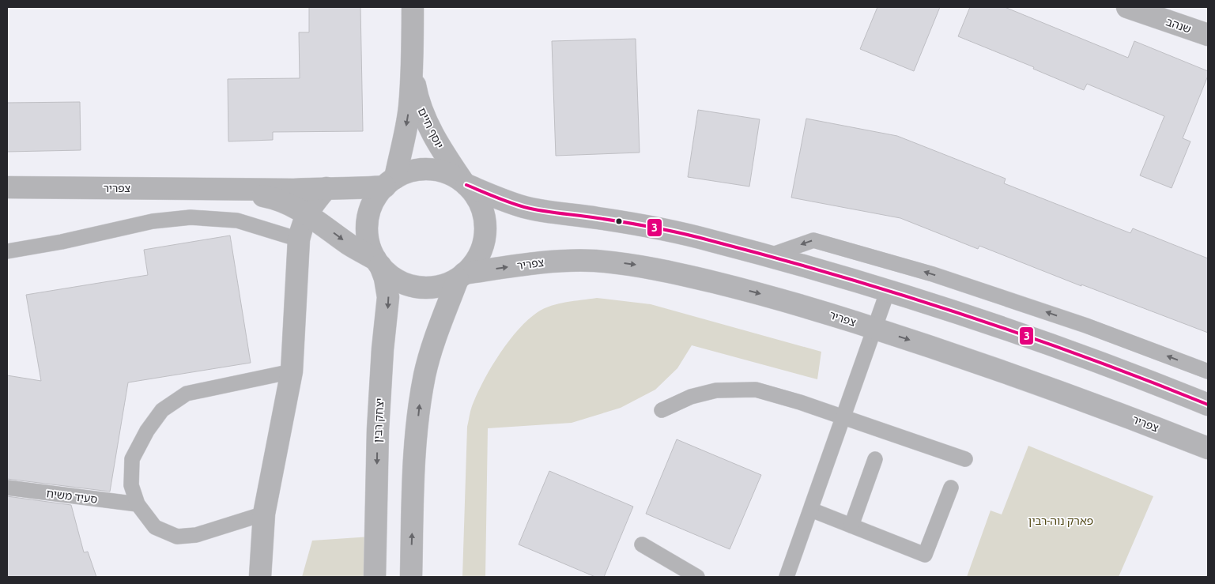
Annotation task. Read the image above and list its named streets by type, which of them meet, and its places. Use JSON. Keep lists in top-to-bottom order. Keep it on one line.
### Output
{"streets":{"street":["שנהב","יוסף חיים","צפריר","יצחק רבין"],"lane":["סעיד משיח"]},"crossings":[["יוסף חיים","צפריר"],["יוסף חיים","יצחק רבין"],["צפריר","יצחק רבין"]],"one_way":["יוסף חיים"],"parks":["פארק נוה-רבין"],"lines":["transit line 3"]}
